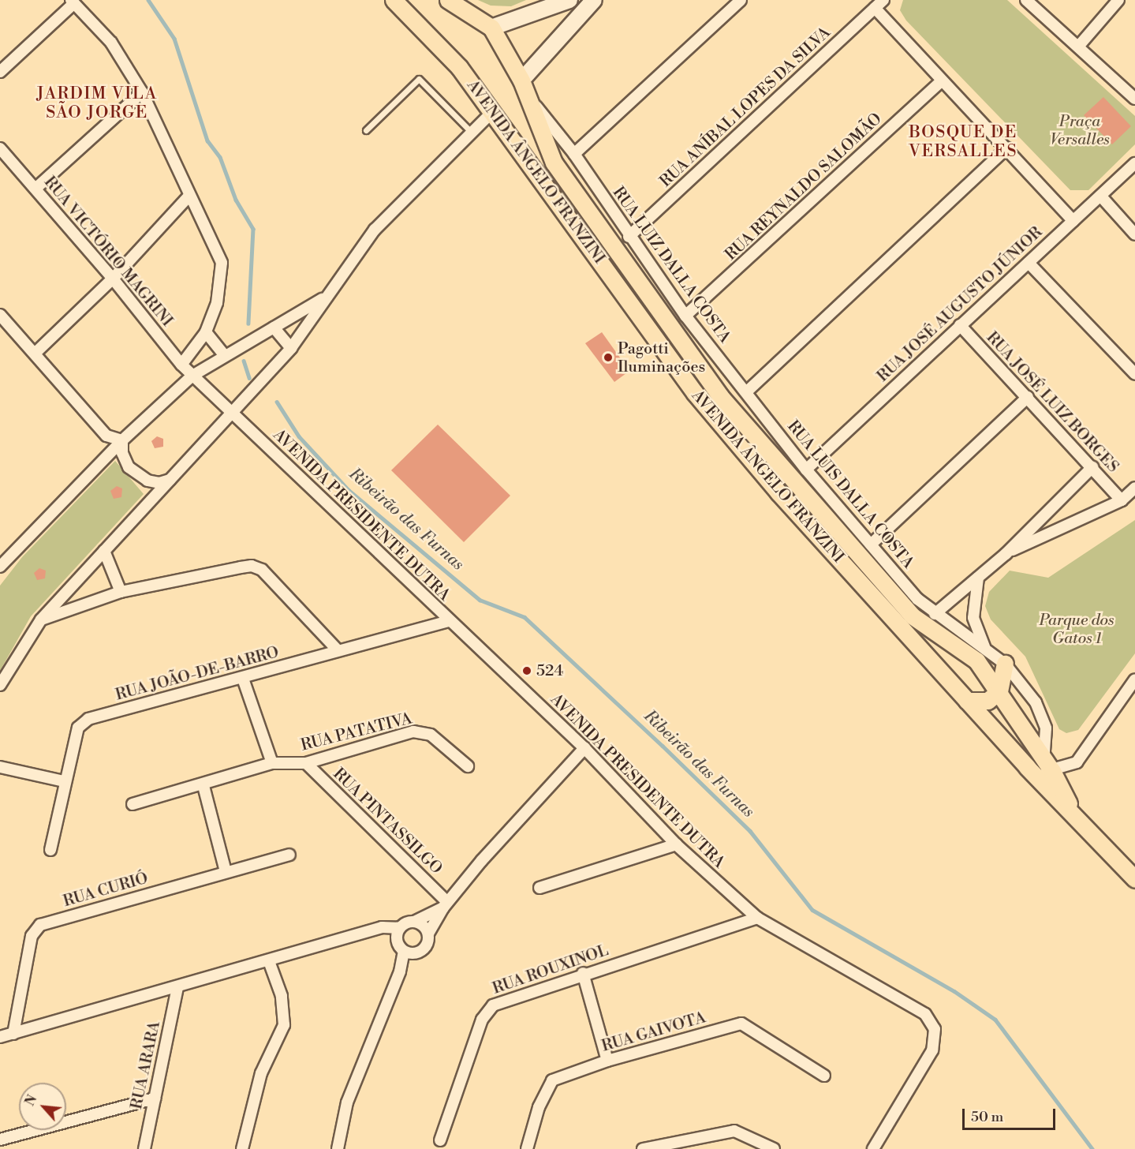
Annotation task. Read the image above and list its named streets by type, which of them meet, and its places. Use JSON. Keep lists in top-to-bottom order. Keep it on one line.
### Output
{"streets":{"main road":["AVENIDA ÂNGELO FRANZINI"],"street":["RUA ANÍBAL LOPES DA SILVA","RUA REYNALDO SALOMÃO","RUA VICTÓRIO MAGRINI","RUA LUIZ DALLA COSTA","RUA JOSÉ AUGUSTO JÚNIOR","RUA JOSÉ LUIZ BORGES","RUA LUIS DALLA COSTA","AVENIDA PRESIDENTE DUTRA","RUA JOÃO-DE-BARRO","RUA PATATIVA","RUA PINTASSILGO","RUA CURIÓ","RUA ROUXINOL","RUA GAIVOTA","RUA ARARA"]},"crossings":[["RUA ANÍBAL LOPES DA SILVA","RUA LUIZ DALLA COSTA"],["AVENIDA ÂNGELO FRANZINI","RUA LUIZ DALLA COSTA"],["AVENIDA ÂNGELO FRANZINI","RUA LUIS DALLA COSTA"],["RUA REYNALDO SALOMÃO","RUA LUIZ DALLA COSTA"],["RUA VICTÓRIO MAGRINI","AVENIDA PRESIDENTE DUTRA"],["RUA LUIZ DALLA COSTA","RUA LUIS DALLA COSTA"],["RUA JOSÉ AUGUSTO JÚNIOR","RUA JOSÉ LUIZ BORGES"],["RUA JOSÉ AUGUSTO JÚNIOR","RUA LUIS DALLA COSTA"],["AVENIDA PRESIDENTE DUTRA","RUA JOÃO-DE-BARRO"],["AVENIDA PRESIDENTE DUTRA","RUA ROUXINOL"],["RUA PATATIVA","RUA PINTASSILGO"]],"districts":["JARDIM VILA SÃO JORGE","BOSQUE DE VERSALLES"],"water":["Ribeirão das Furnas"],"parks":["Praça Versalles","Parque dos Gatos 1"],"places":["Pagotti Iluminações","524"],"scale_bar":"50 m","north":"top left"}
